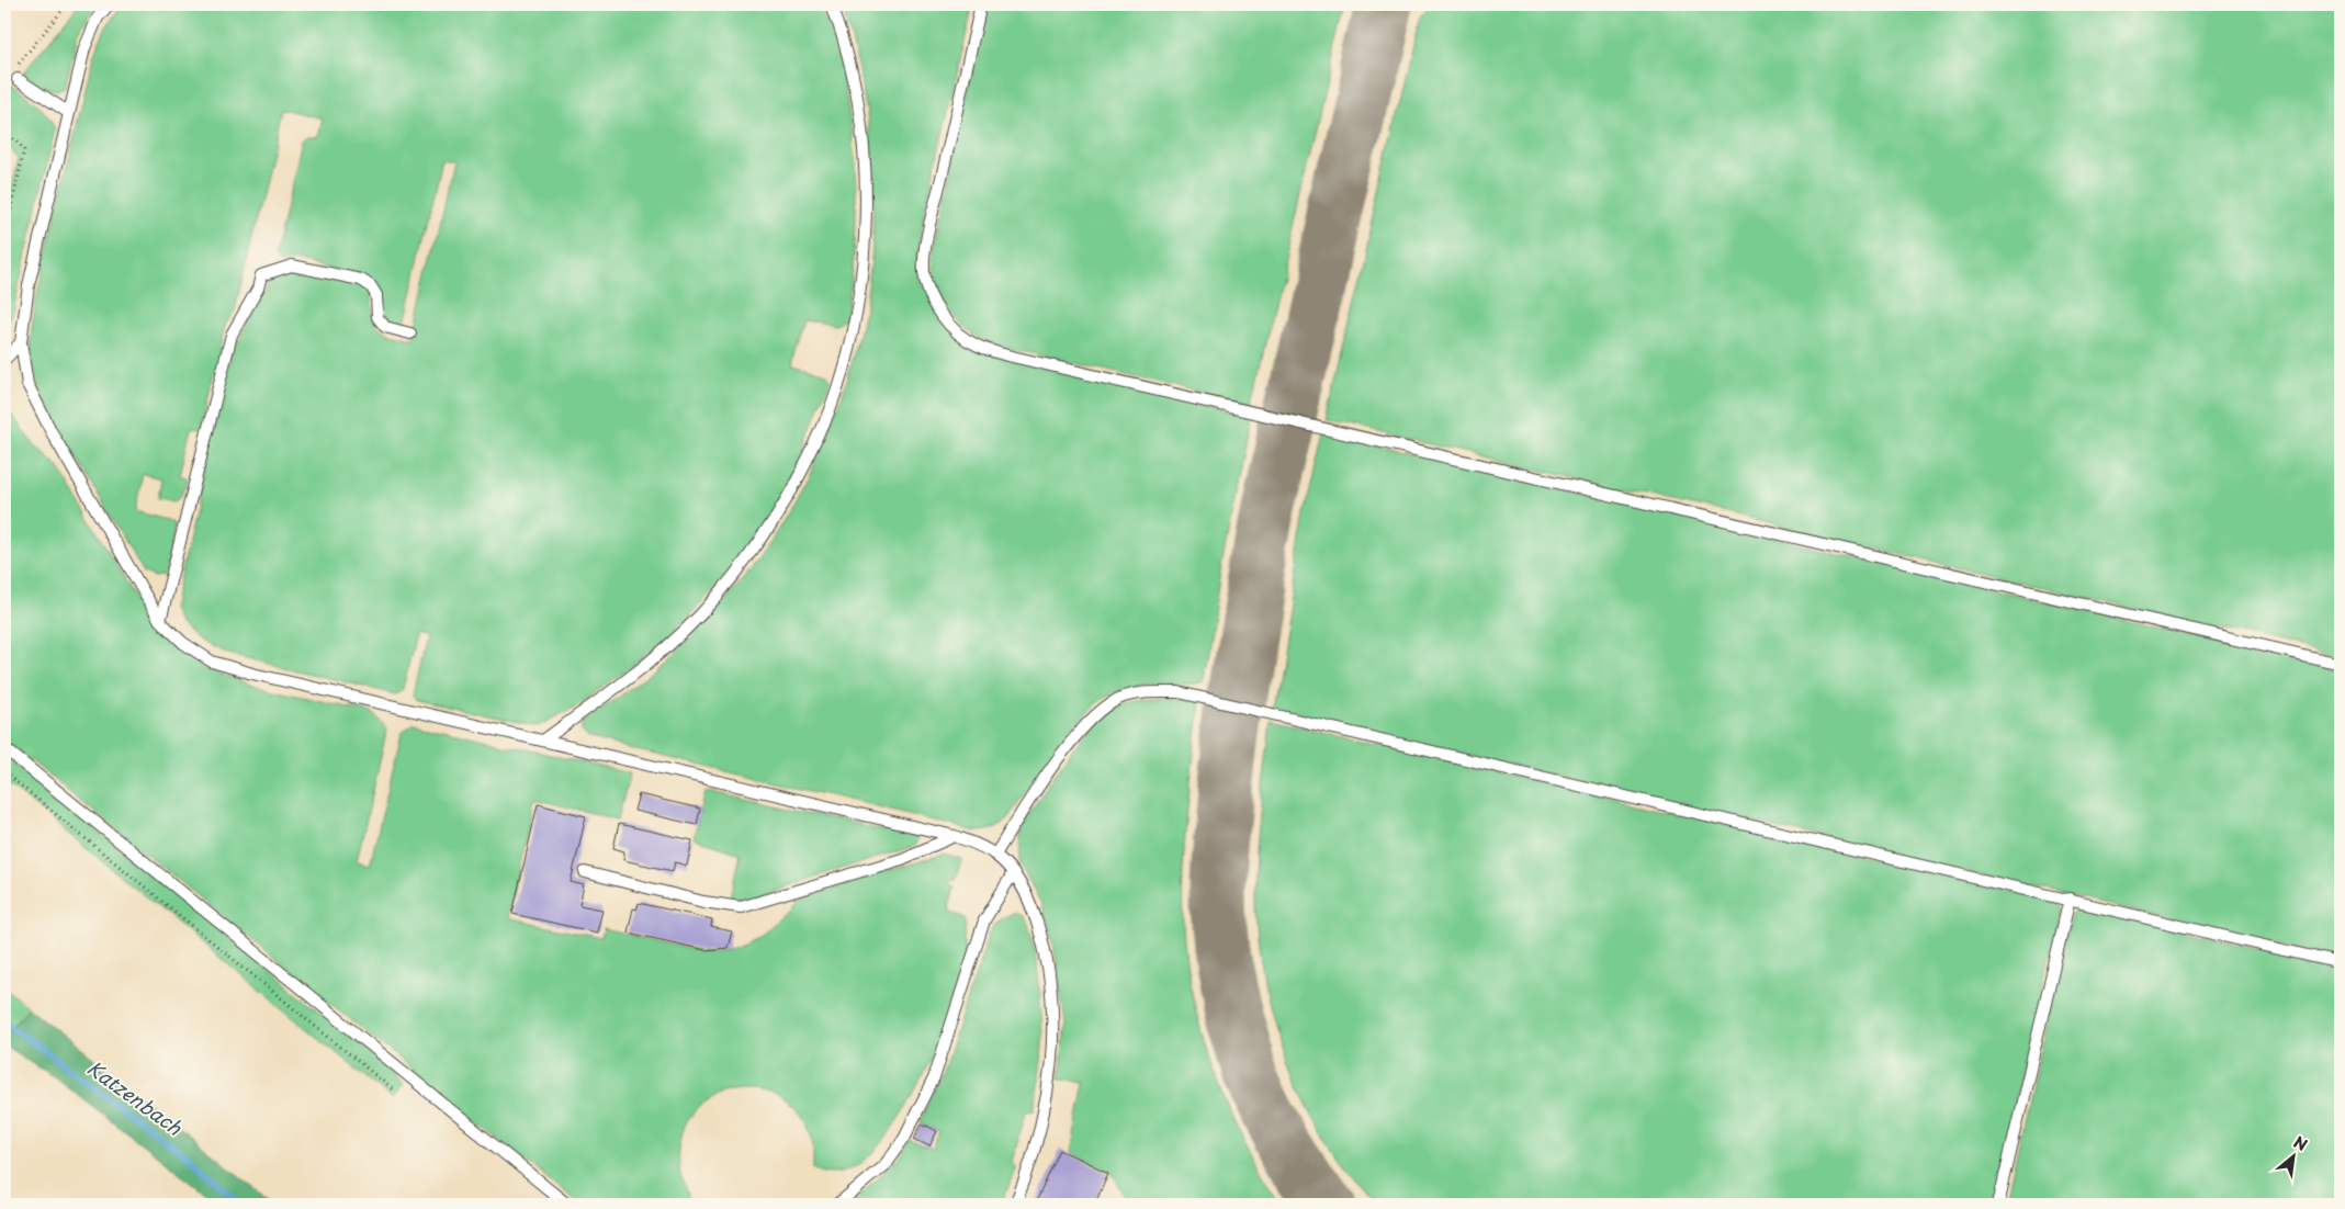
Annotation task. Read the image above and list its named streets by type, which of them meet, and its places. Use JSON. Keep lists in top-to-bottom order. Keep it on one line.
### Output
{"water":["Katzenbach"],"north":"top right"}
